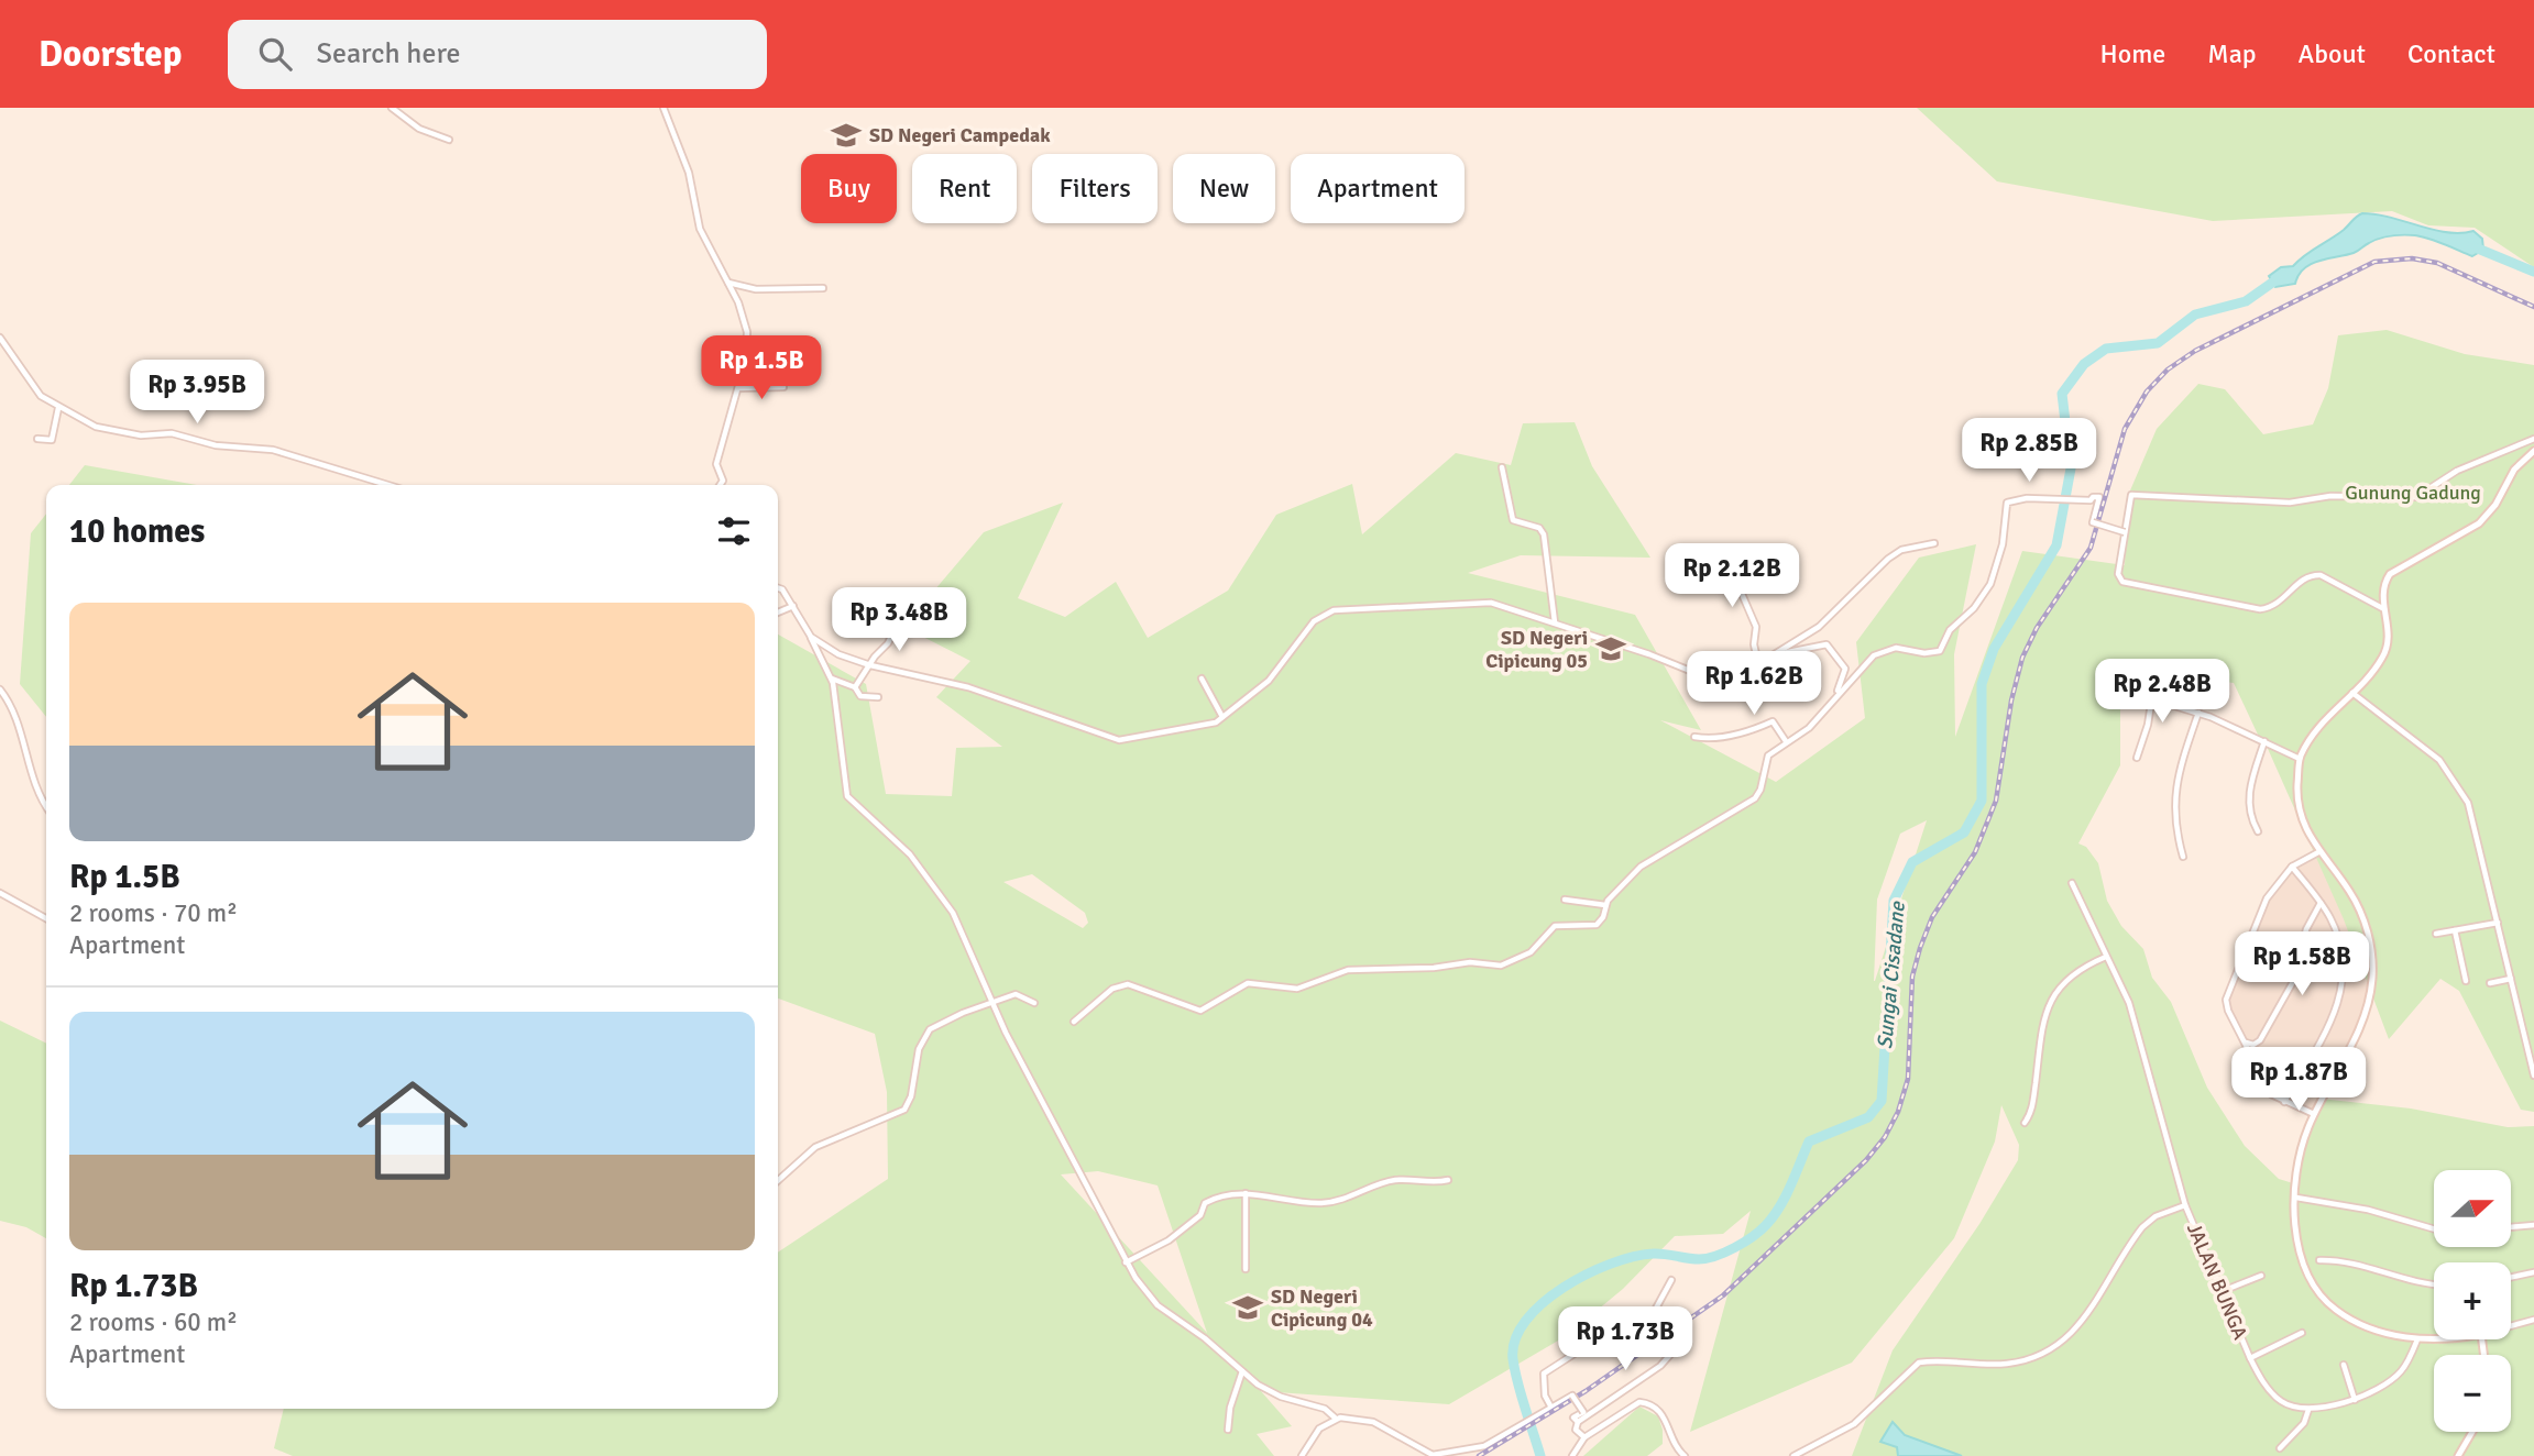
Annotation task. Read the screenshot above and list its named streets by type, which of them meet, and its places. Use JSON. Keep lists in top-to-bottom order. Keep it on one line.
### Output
{"streets":{"street":["JALAN BUNGA"]},"water":["Sungai Cisadane"],"parks":["Gunung Gadung"],"places":{"school or university":["SD Negeri Campedak","SD Negeri Cipicung 05","SD Negeri Cipicung 04"]},"north":"right","page":{"header":"Doorstep","search":"Search here","nav":["Home","Map","About","Contact"],"chip":["Buy","Rent","Filters","New","Apartment"],"price":["Rp 1.5B","Rp 3.95B","Rp 2.85B","Rp 2.12B","Rp 3.48B","Rp 1.62B","Rp 2.48B","Rp 1.58B","Rp 1.87B","Rp 1.73B"],"heading":"10 homes","list":[{"name":"Rp 1.5B","note":"2 rooms · 70 m² · Apartment"},{"name":"Rp 1.73B","note":"2 rooms · 60 m² · Apartment"}],"map_buttons":["+","−"]}}
